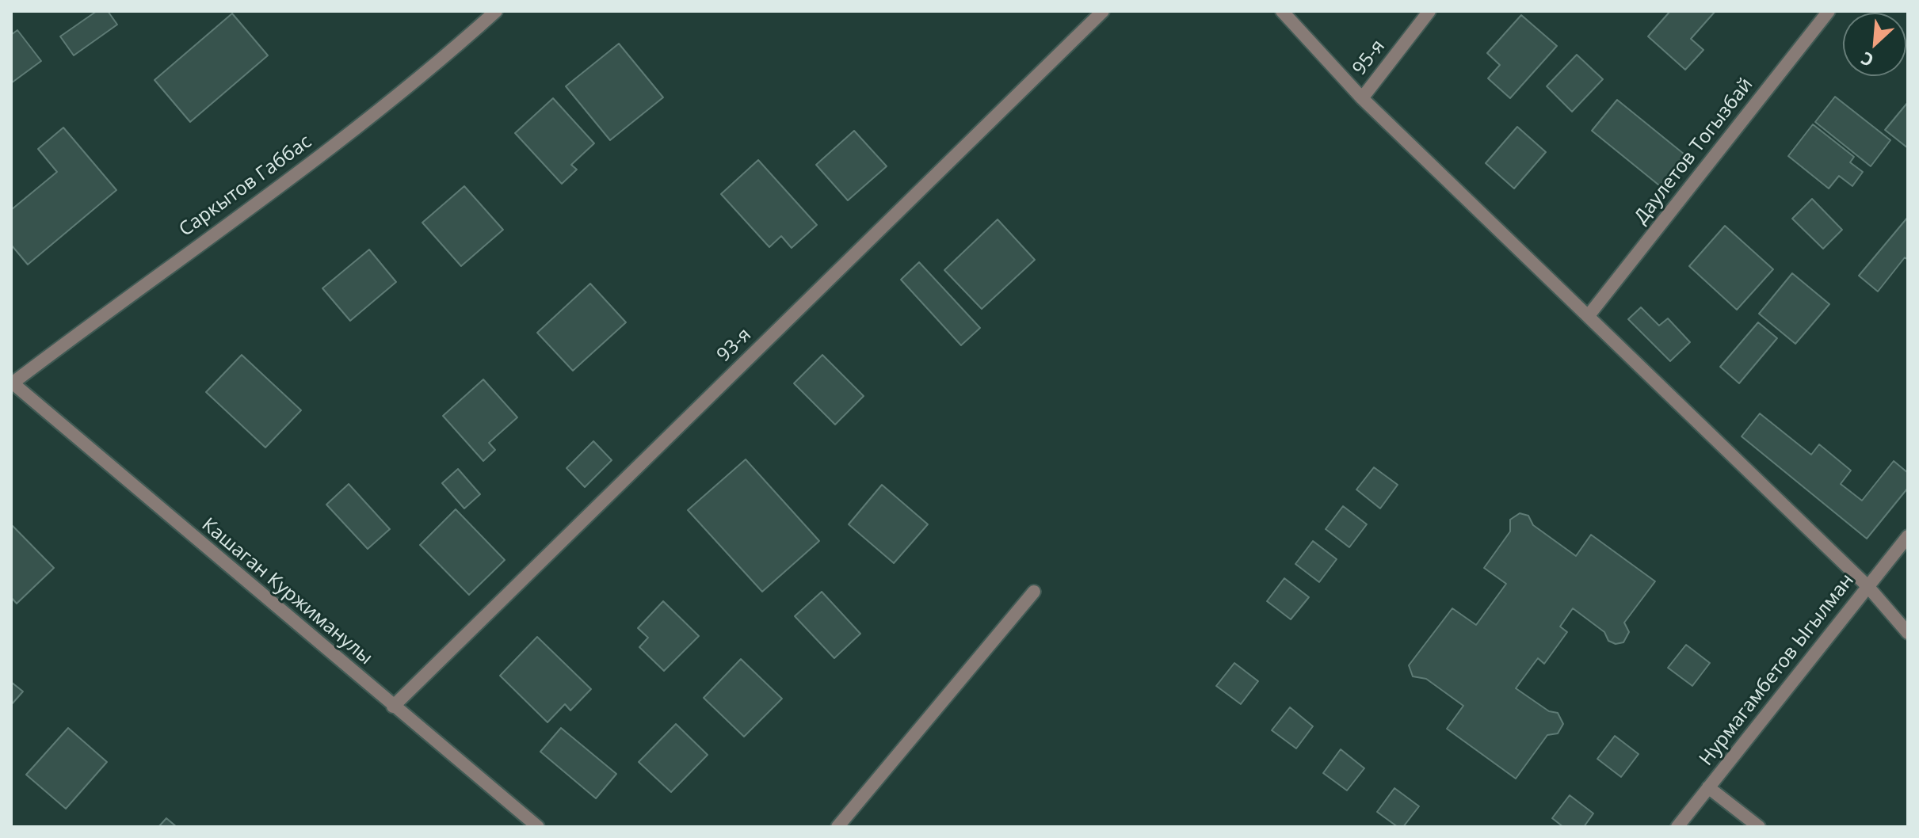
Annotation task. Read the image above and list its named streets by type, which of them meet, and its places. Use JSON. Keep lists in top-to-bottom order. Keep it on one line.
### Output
{"streets":{"street":["95-я","Даулетов Тогызбай","Саркытов Габбас","93-я","Кашаган Куржиманулы","Нурмагамбетов Ыгылман"]},"crossings":[["Саркытов Габбас","Кашаган Куржиманулы"],["93-я","Кашаган Куржиманулы"]],"north":"bottom left"}
